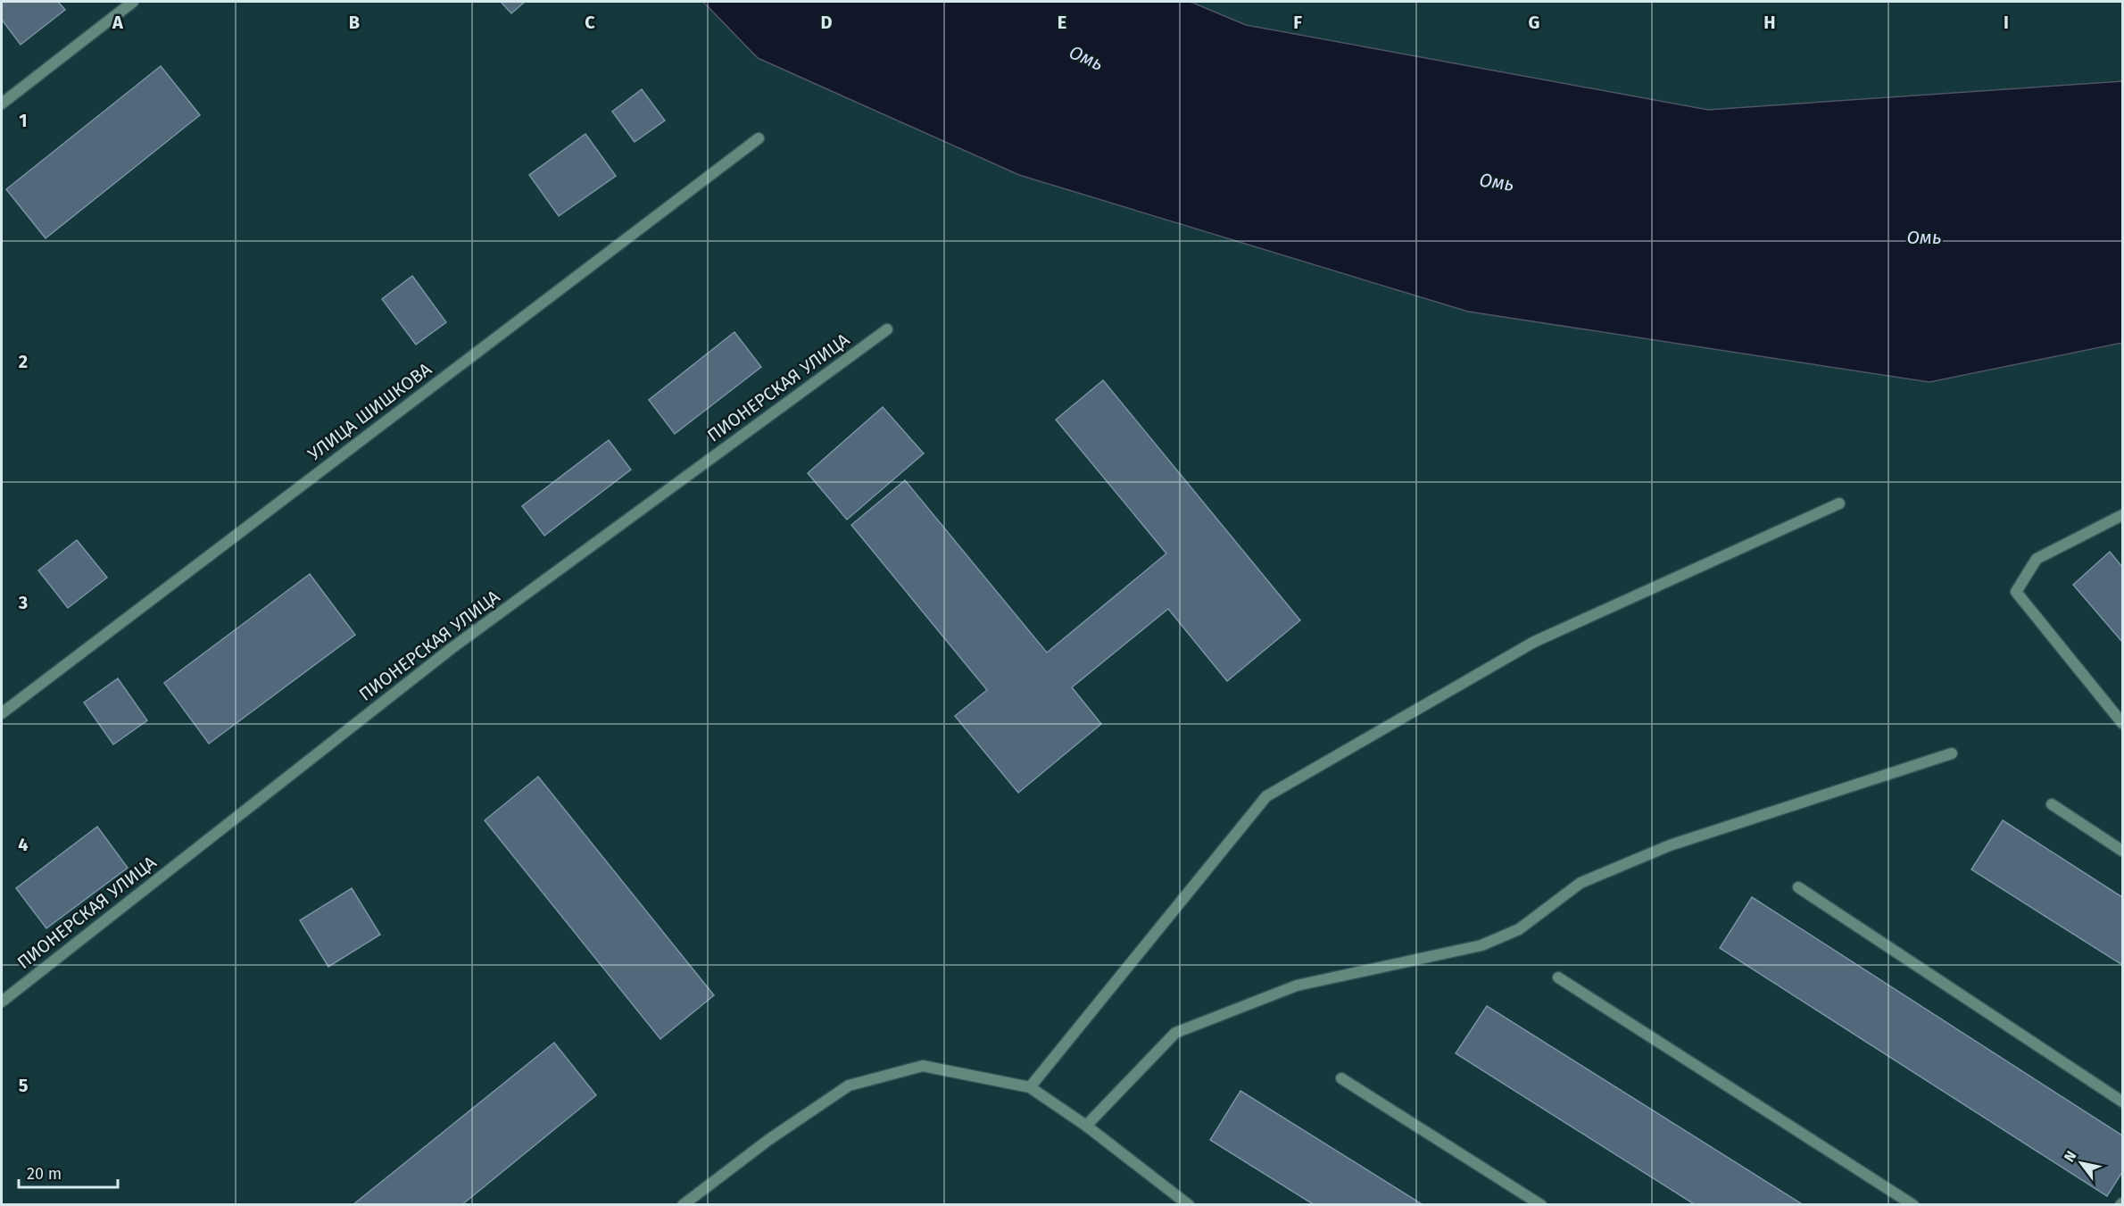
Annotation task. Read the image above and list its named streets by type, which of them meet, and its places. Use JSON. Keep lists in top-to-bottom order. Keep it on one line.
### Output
{"streets":{"street":["ПИОНЕРСКАЯ УЛИЦА","УЛИЦА ШИШКОВА"]},"water":["Омь"],"scale_bar":"20 m","north":"top left","grid":{"columns":["A","B","C","D","E","F","G","H","I"],"rows":["1","2","3","4","5"]}}
